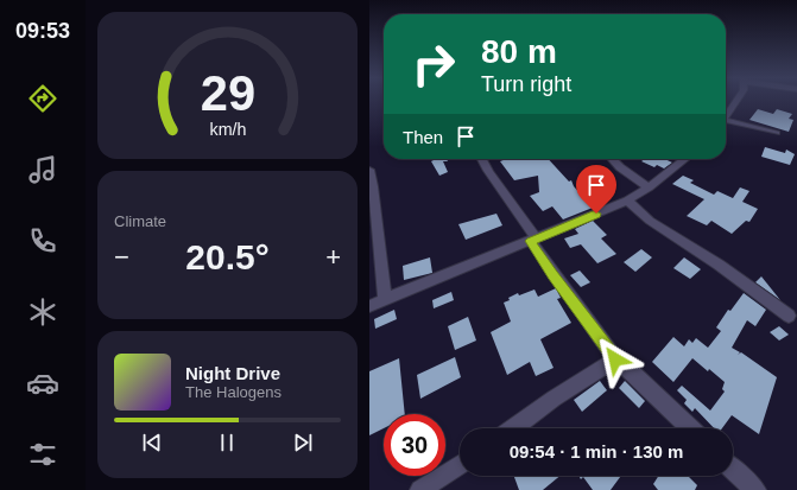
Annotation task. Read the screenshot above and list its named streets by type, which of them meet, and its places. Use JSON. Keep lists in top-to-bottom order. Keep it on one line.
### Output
{"page":{"tabs":"09:53","turn":["80 m","Turn right"],"then":"Then","tile":"Climate","heat":["−","20.5°","+"],"song":["Night Drive","The Halogens"],"limit":"30","trip":"09:54 · 1 min · 130 m","gauge":["29","km/h"]}}
